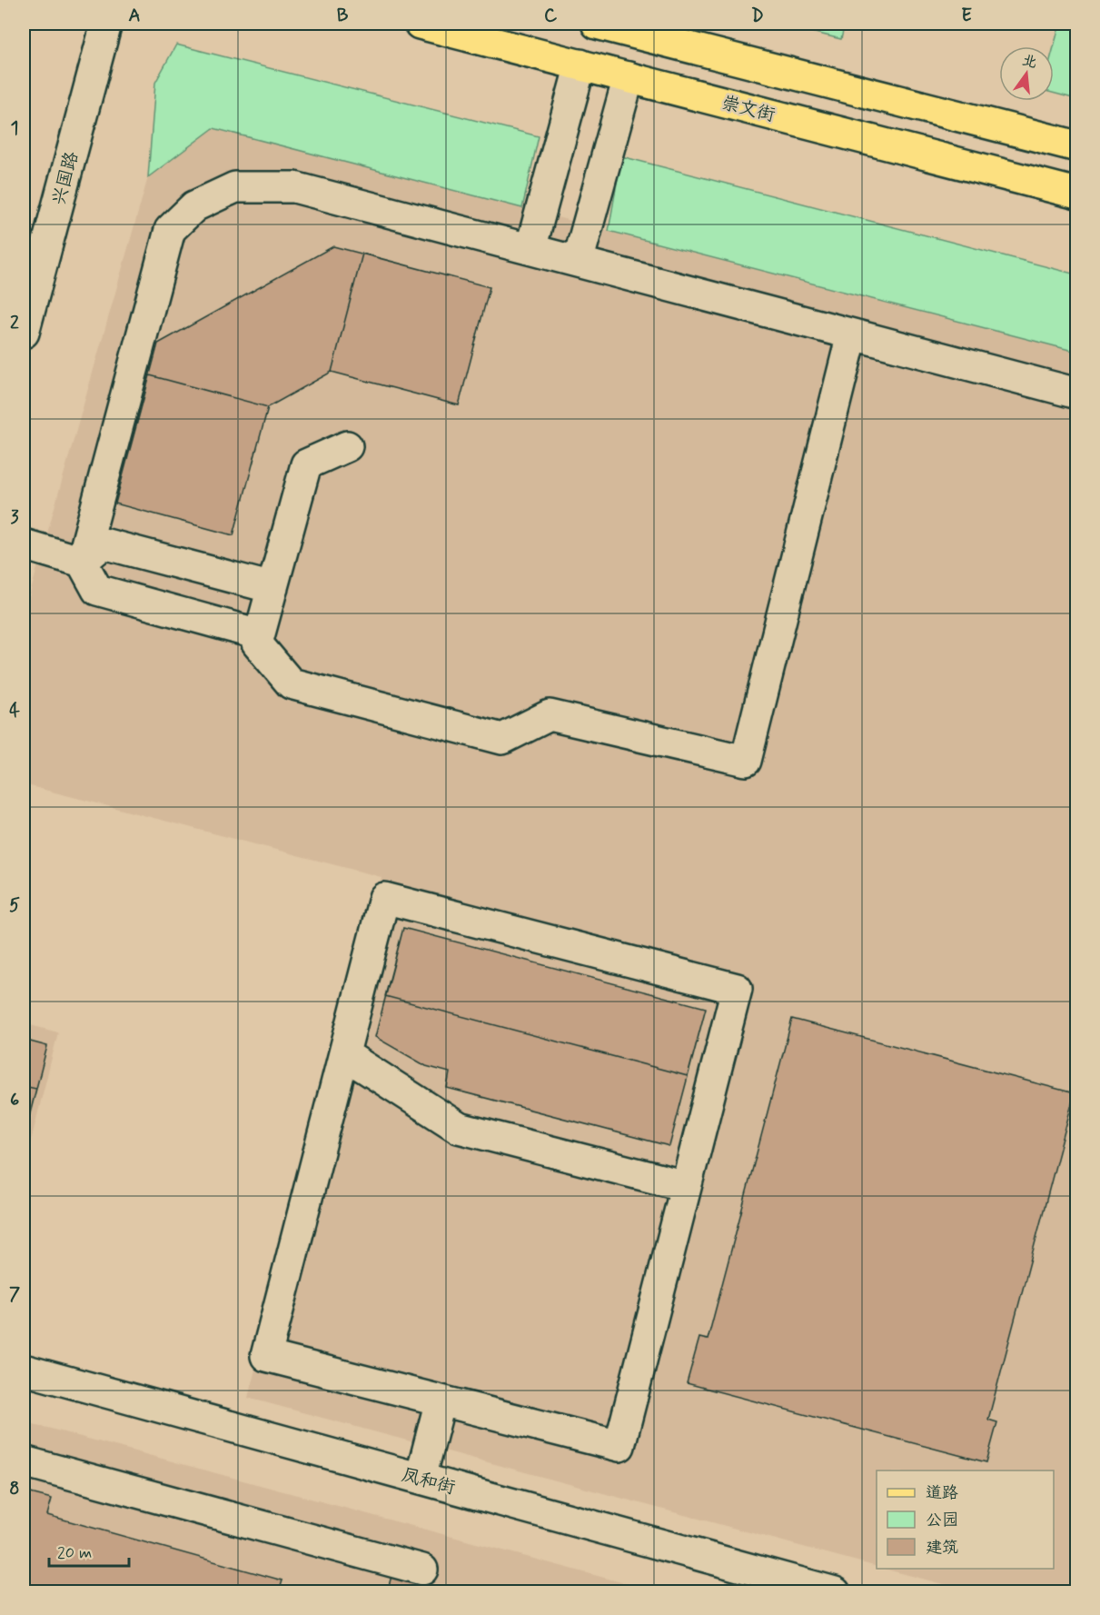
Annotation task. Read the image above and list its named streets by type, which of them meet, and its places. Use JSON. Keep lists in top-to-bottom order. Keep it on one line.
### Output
{"streets":{"main road":["崇文街"],"street":["兴国路","凤和街"]},"legend":["道路","公园","建筑"],"scale_bar":"20 m","north":"top","grid":{"columns":["A","B","C","D","E"],"rows":["1","2","3","4","5","6","7","8"]}}
